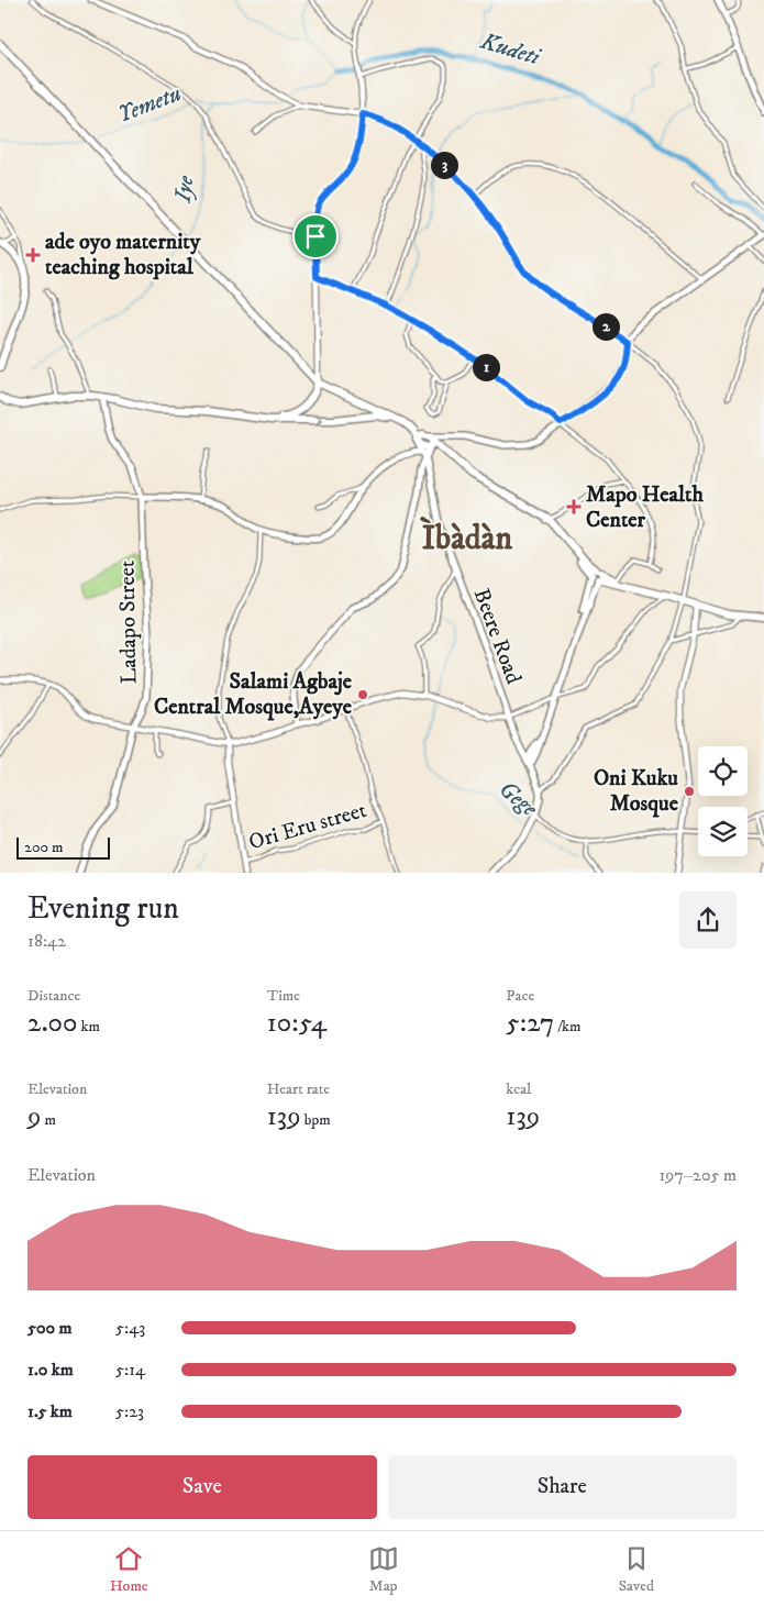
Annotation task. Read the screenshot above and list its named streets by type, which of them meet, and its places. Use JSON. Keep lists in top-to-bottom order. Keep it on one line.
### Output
{"streets":{"main road":["Ladapo Street","Beere Road"],"street":["Ori Eru street"]},"districts":["Ìbàdàn"],"water":["Kudeti","Yemetu","Iye","Gege"],"places":{"health":["ade oyo maternity teaching hospital","Mapo Health Center"],"other":["Salami Agbaje Central Mosque,Ayeye","Oni Kuku Mosque"]},"scale_bar":"200 m","page":{"pins":["3","2","1"],"scale":"200 m","heading":["Evening run","18:42"],"stats":[["Distance","2.00 km"],["Time","10:54"],["Pace","5:27 /km"],["Elevation","9 m"],["Heart rate","139 bpm"],["kcal","139"]],"chart":["Elevation","197–205 m"],"list":[{"name":"500 m","note":"5:43"},{"name":"1.0 km","note":"5:14"},{"name":"1.5 km","note":"5:23"}],"buttons":["Save","Share"],"tabs":["Home","Map","Saved"]}}
